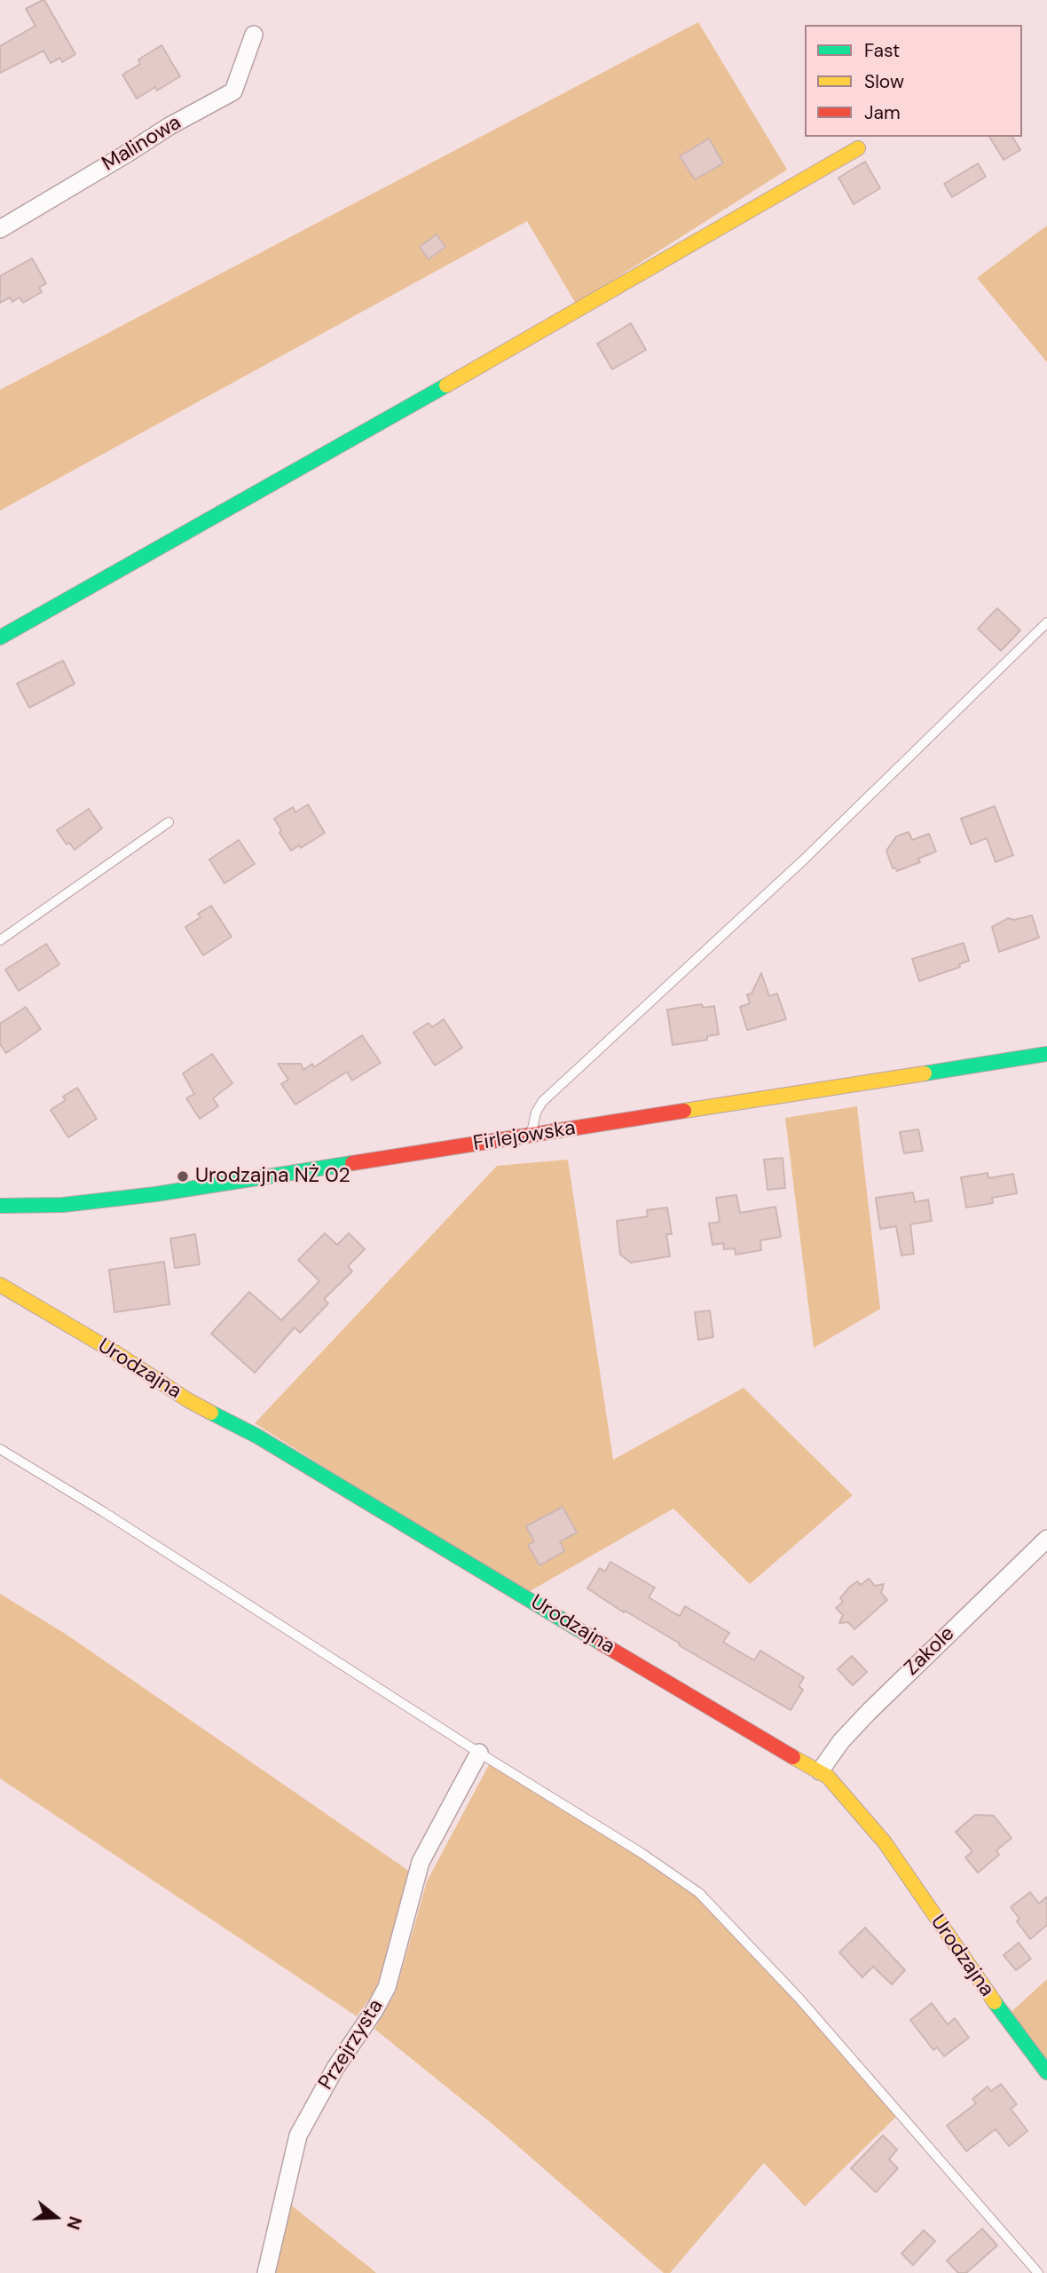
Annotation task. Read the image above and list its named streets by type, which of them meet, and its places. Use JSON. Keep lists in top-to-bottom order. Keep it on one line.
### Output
{"streets":{"street":["Malinowa","Firlejowska","Urodzajna","Zakole","Przejrzysta"]},"crossings":[["Urodzajna","Zakole"]],"places":["Urodzajna NŻ 02"],"legend":["Fast","Slow","Jam"],"north":"right"}
